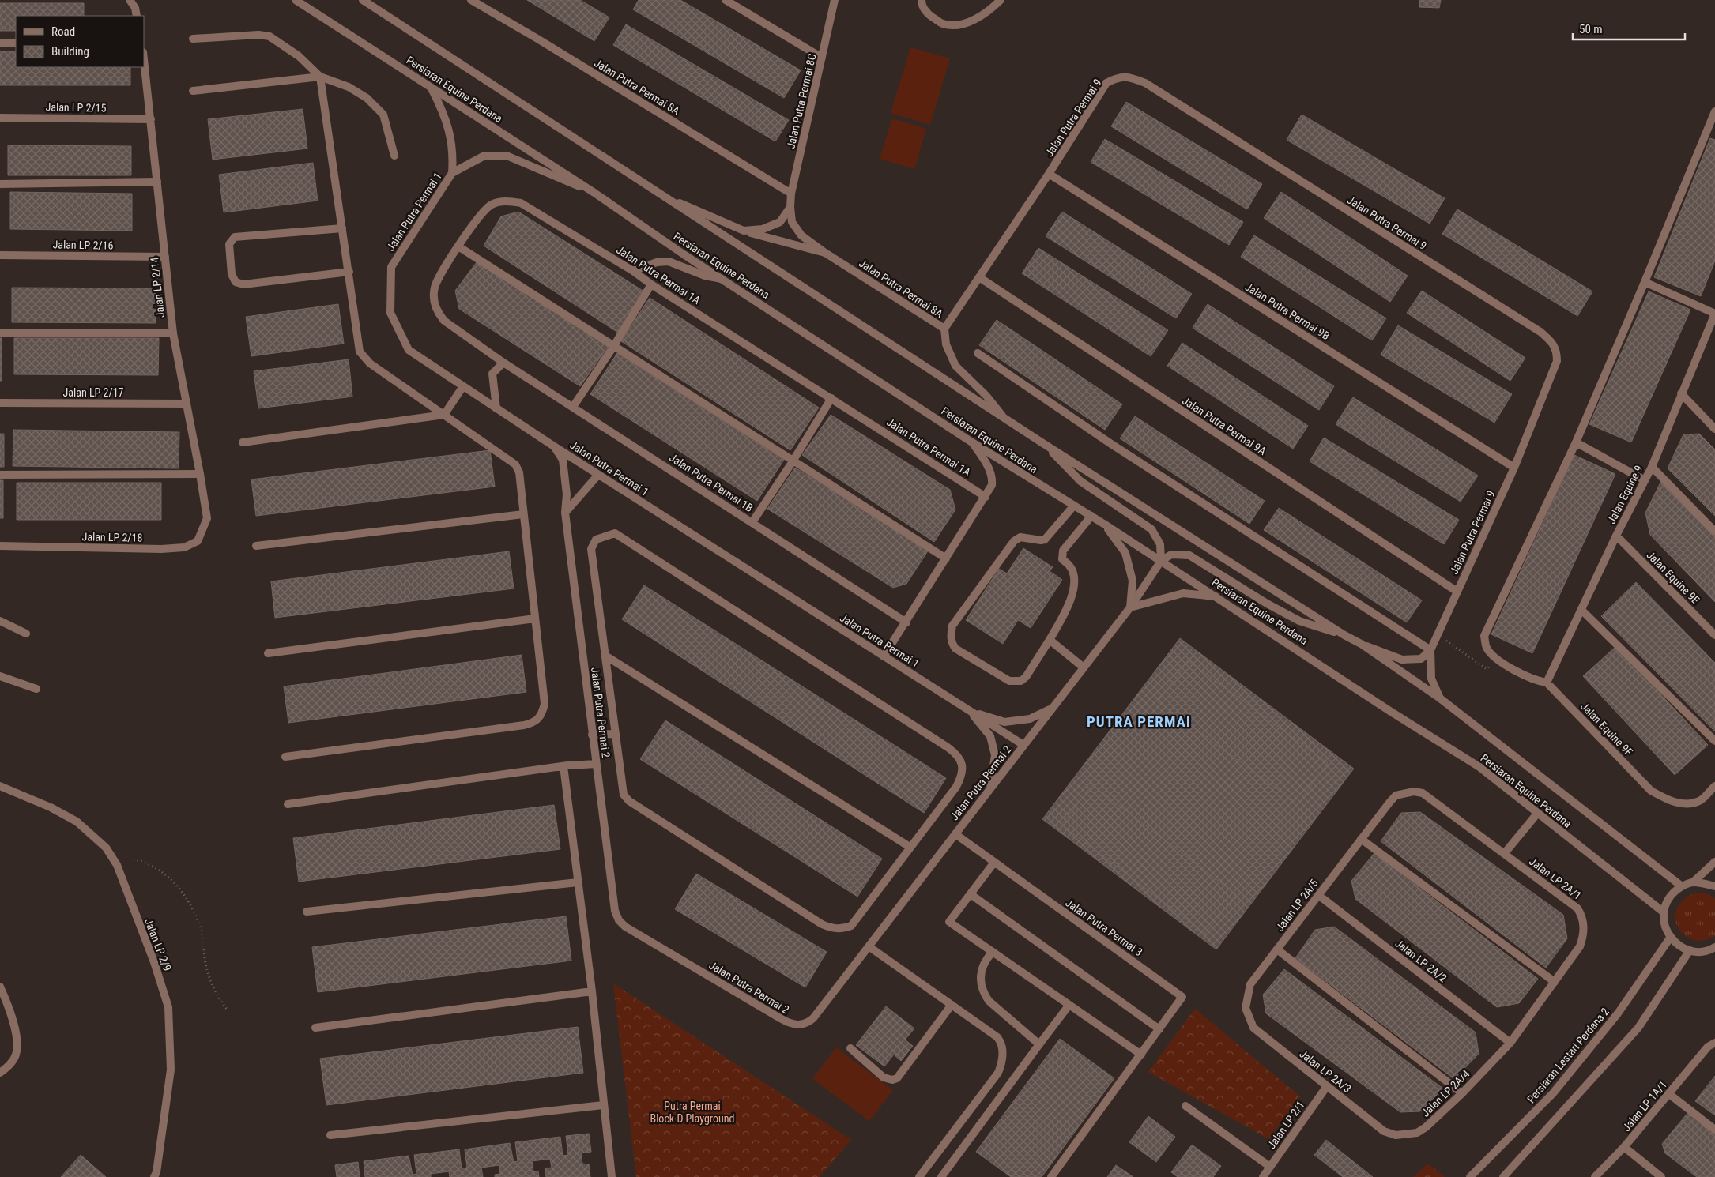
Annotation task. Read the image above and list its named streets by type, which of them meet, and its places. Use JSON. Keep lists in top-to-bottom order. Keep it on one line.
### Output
{"streets":{"street":["Jalan Putra Permai 8A","Persiaran Equine Perdana","Jalan Putra Permai 8C","Jalan LP 2/15","Jalan Putra Permai 9","Jalan Putra Permai 1","Jalan LP 2/16","Jalan Putra Permai 1A","Jalan LP 2/14","Jalan Putra Permai 9B","Jalan LP 2/17","Jalan Putra Permai 9A","Jalan Putra Permai 1B","Jalan Equine 9","Jalan LP 2/18","Jalan Equine 9E","Jalan Putra Permai 2","Jalan Equine 9F","Jalan LP 2A/1","Jalan LP 2A/5","Jalan Putra Permai 3","Jalan LP 2/9","Jalan LP 2A/2","Persiaran Lestari Perdana 2","Jalan LP 2A/3","Jalan LP 2A/4","Jalan LP 1A/1","Jalan LP 2/1"]},"crossings":[["Jalan Putra Permai 8A","Persiaran Equine Perdana"],["Jalan Putra Permai 8A","Jalan Putra Permai 8C"],["Jalan Putra Permai 8A","Jalan Putra Permai 9"],["Persiaran Equine Perdana","Jalan Putra Permai 1"],["Persiaran Equine Perdana","Jalan Putra Permai 1A"],["Persiaran Equine Perdana","Jalan Putra Permai 2"],["Jalan LP 2/15","Jalan LP 2/14"],["Jalan Putra Permai 9","Jalan Putra Permai 9B"],["Jalan Putra Permai 9","Jalan Putra Permai 9A"],["Jalan Putra Permai 1","Jalan Putra Permai 1A"],["Jalan Putra Permai 1","Jalan Putra Permai 2"],["Jalan LP 2/16","Jalan LP 2/14"],["Jalan Putra Permai 1A","Jalan Putra Permai 1B"],["Jalan LP 2/14","Jalan LP 2/17"],["Jalan LP 2/14","Jalan LP 2/18"],["Jalan Equine 9","Jalan Equine 9E"],["Jalan Equine 9","Jalan Equine 9F"],["Jalan Putra Permai 2","Jalan Putra Permai 3"],["Jalan LP 2A/1","Jalan LP 2A/5"],["Jalan LP 2A/1","Jalan LP 2A/2"],["Jalan LP 2A/1","Jalan LP 2A/4"],["Jalan LP 2A/5","Jalan LP 2A/2"],["Jalan LP 2A/5","Jalan LP 2A/3"],["Jalan LP 2A/2","Jalan LP 2A/4"],["Jalan LP 2A/3","Jalan LP 2A/4"],["Jalan LP 2A/3","Jalan LP 2/1"]],"districts":["PUTRA PERMAI"],"parks":["Putra Permai Block D Playground"],"legend":["Road","Building"],"scale_bar":"50 m"}
